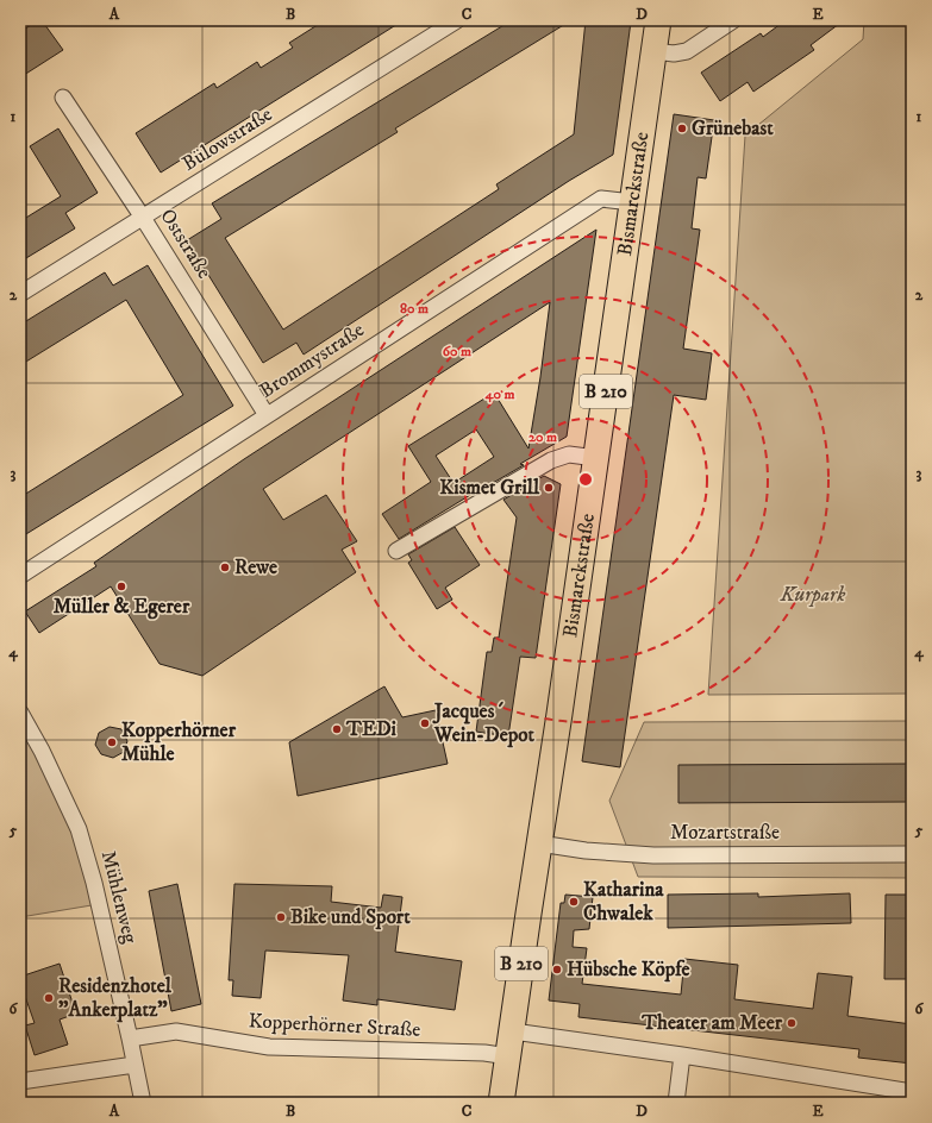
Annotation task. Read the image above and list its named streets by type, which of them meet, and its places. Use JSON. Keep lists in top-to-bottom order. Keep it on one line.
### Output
{"streets":{"main road":["Bismarckstraße","B 210"],"street":["Bülowstraße","Oststraße","Brommystraße","Mozartstraße","Mühlenweg","Kopperhörner Straße"]},"crossings":[["Bülowstraße","Oststraße"],["Bismarckstraße","Brommystraße"],["Bismarckstraße","Mozartstraße"],["Bismarckstraße","Kopperhörner Straße"],["Oststraße","Brommystraße"],["Mühlenweg","Kopperhörner Straße"]],"parks":["Kurpark"],"places":["Grünebast","Kismet Grill","Rewe","Müller & Egerer","Jacques´ Wein-Depot","TEDi","Kopperhörner Mühle","Katharina Chwalek","Bike und Sport","Hübsche Köpfe","Residenzhotel \"Ankerplatz\"","Theater am Meer"],"grid":{"columns":["A","B","C","D","E"],"rows":["1","2","3","4","5","6"]},"rings":["80 m","60 m","40 m","20 m"]}
